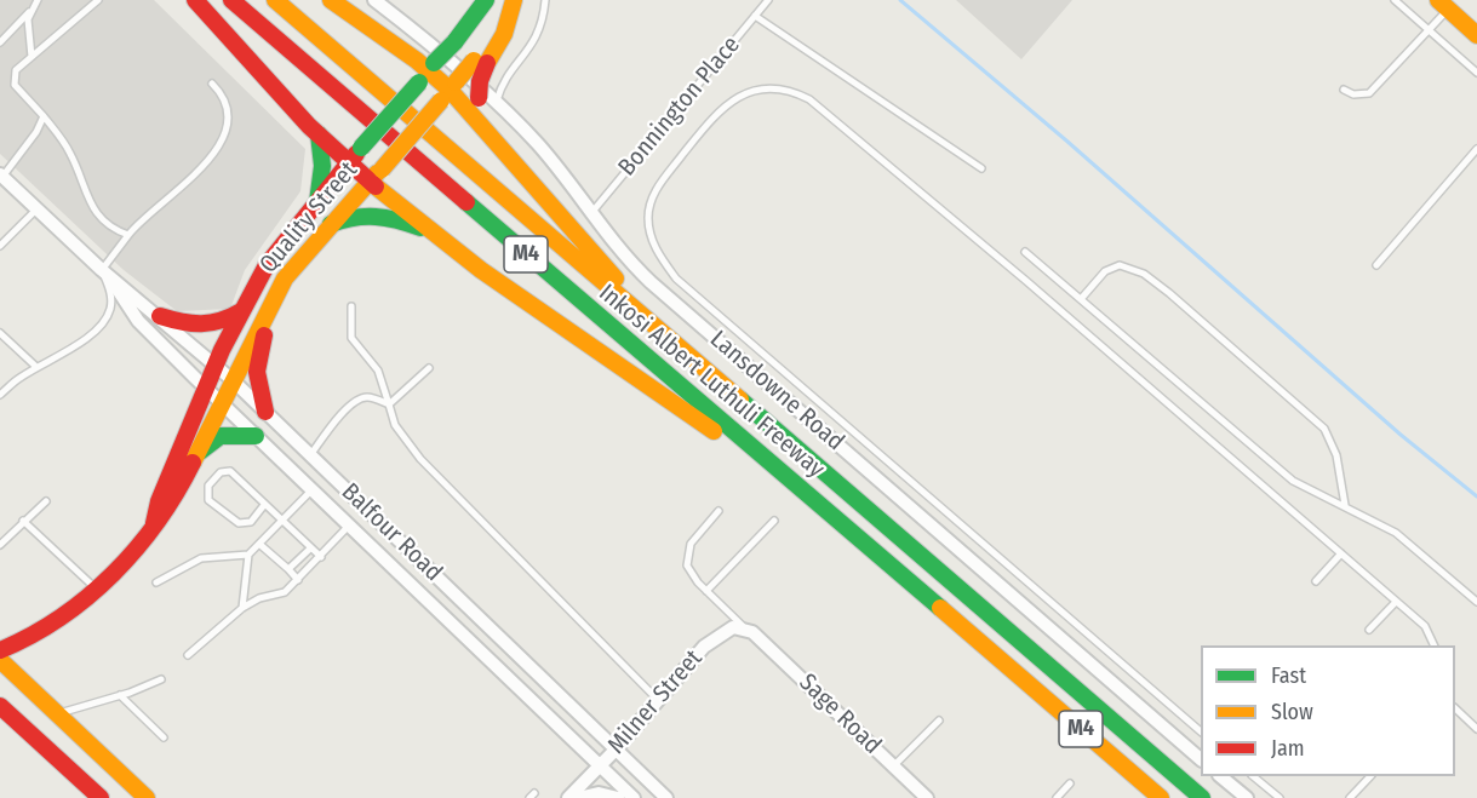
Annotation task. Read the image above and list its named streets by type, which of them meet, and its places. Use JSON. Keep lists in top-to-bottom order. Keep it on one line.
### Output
{"streets":{"main road":["Quality Street","M4","Inkosi Albert Luthuli Freeway"],"street":["Lansdowne Road","Balfour Road","Milner Street","Sage Road"],"lane":["Bonnington Place"]},"crossings":[["Bonnington Place","Lansdowne Road"],["Quality Street","Balfour Road"],["Balfour Road","Milner Street"],["Milner Street","Sage Road"]],"legend":["Fast","Slow","Jam"]}
